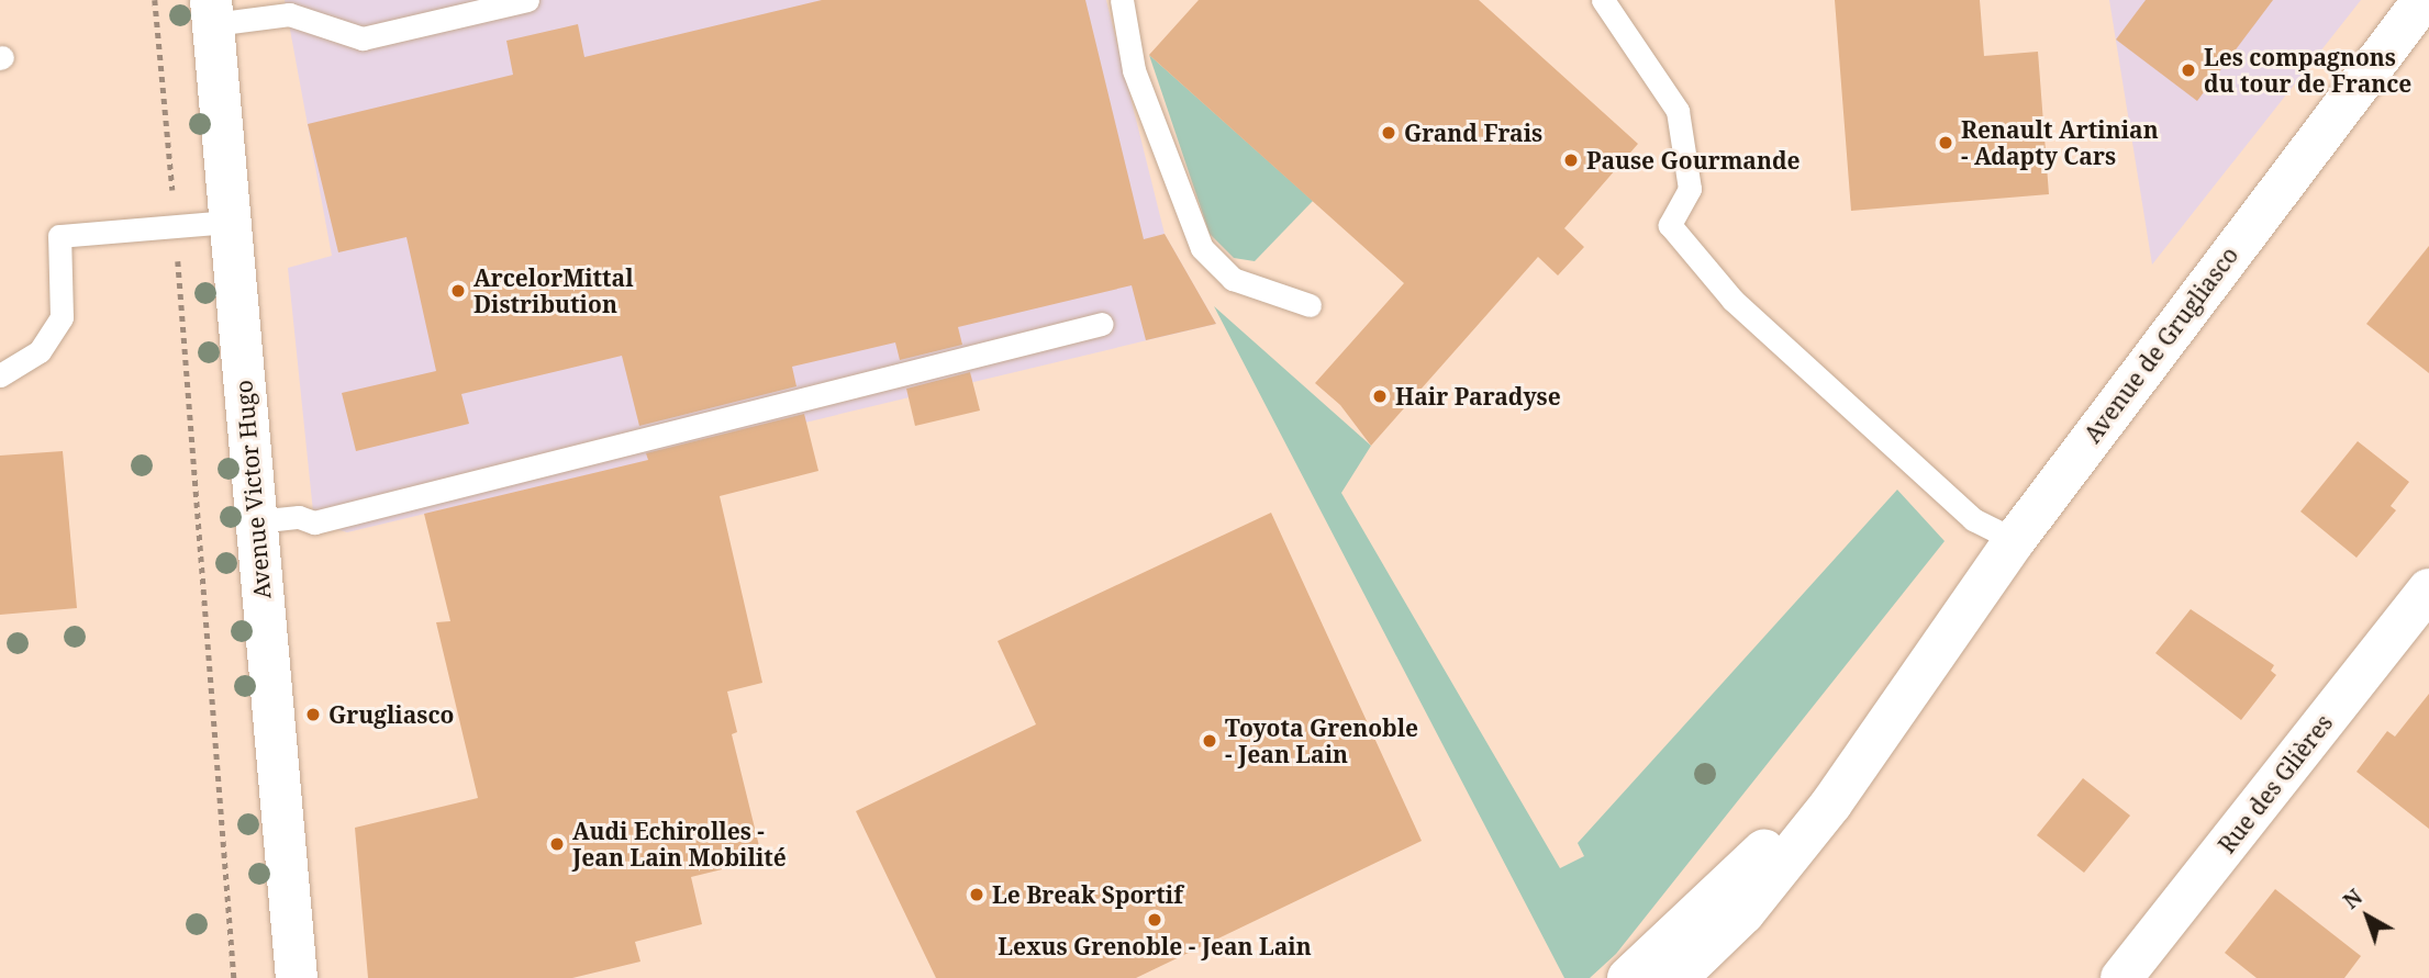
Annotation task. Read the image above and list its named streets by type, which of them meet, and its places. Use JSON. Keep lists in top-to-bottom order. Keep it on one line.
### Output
{"streets":{"main road":["Avenue de Grugliasco","Avenue Victor Hugo","Rue des Glières"]},"places":["Les compagnons du tour de France","Grand Frais","Renault Artinian - Adapty Cars","Pause Gourmande","ArcelorMittal Distribution","Hair Paradyse","Grugliasco","Toyota Grenoble - Jean Lain","Audi Echirolles - Jean Lain Mobilité","Le Break Sportif","Lexus Grenoble - Jean Lain"],"north":"top left"}
